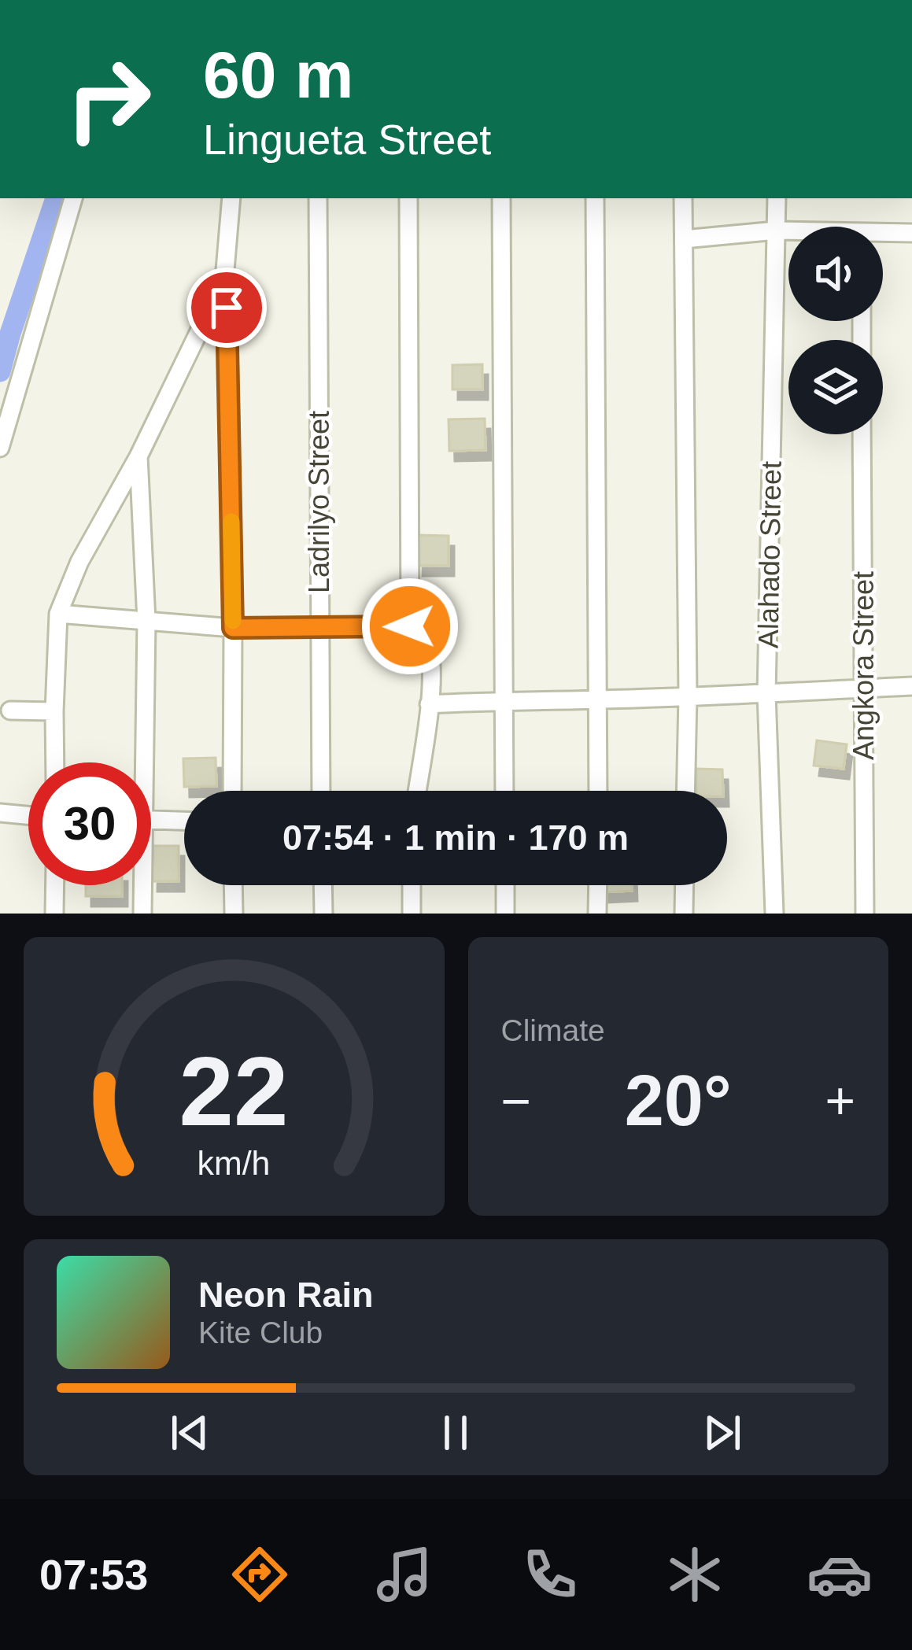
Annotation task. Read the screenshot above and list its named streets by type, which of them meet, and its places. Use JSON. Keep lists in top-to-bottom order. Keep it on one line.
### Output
{"streets":{"street":["Ladrilyo Street","Alahado Street","Angkora Street"]},"page":{"turn":["60 m","Lingueta Street"],"limit":"30","trip":"07:54 · 1 min · 170 m","tile":"Climate","heat":["−","20°","+"],"song":["Neon Rain","Kite Club"],"tabs":"07:53","gauge":["22","km/h"]}}
